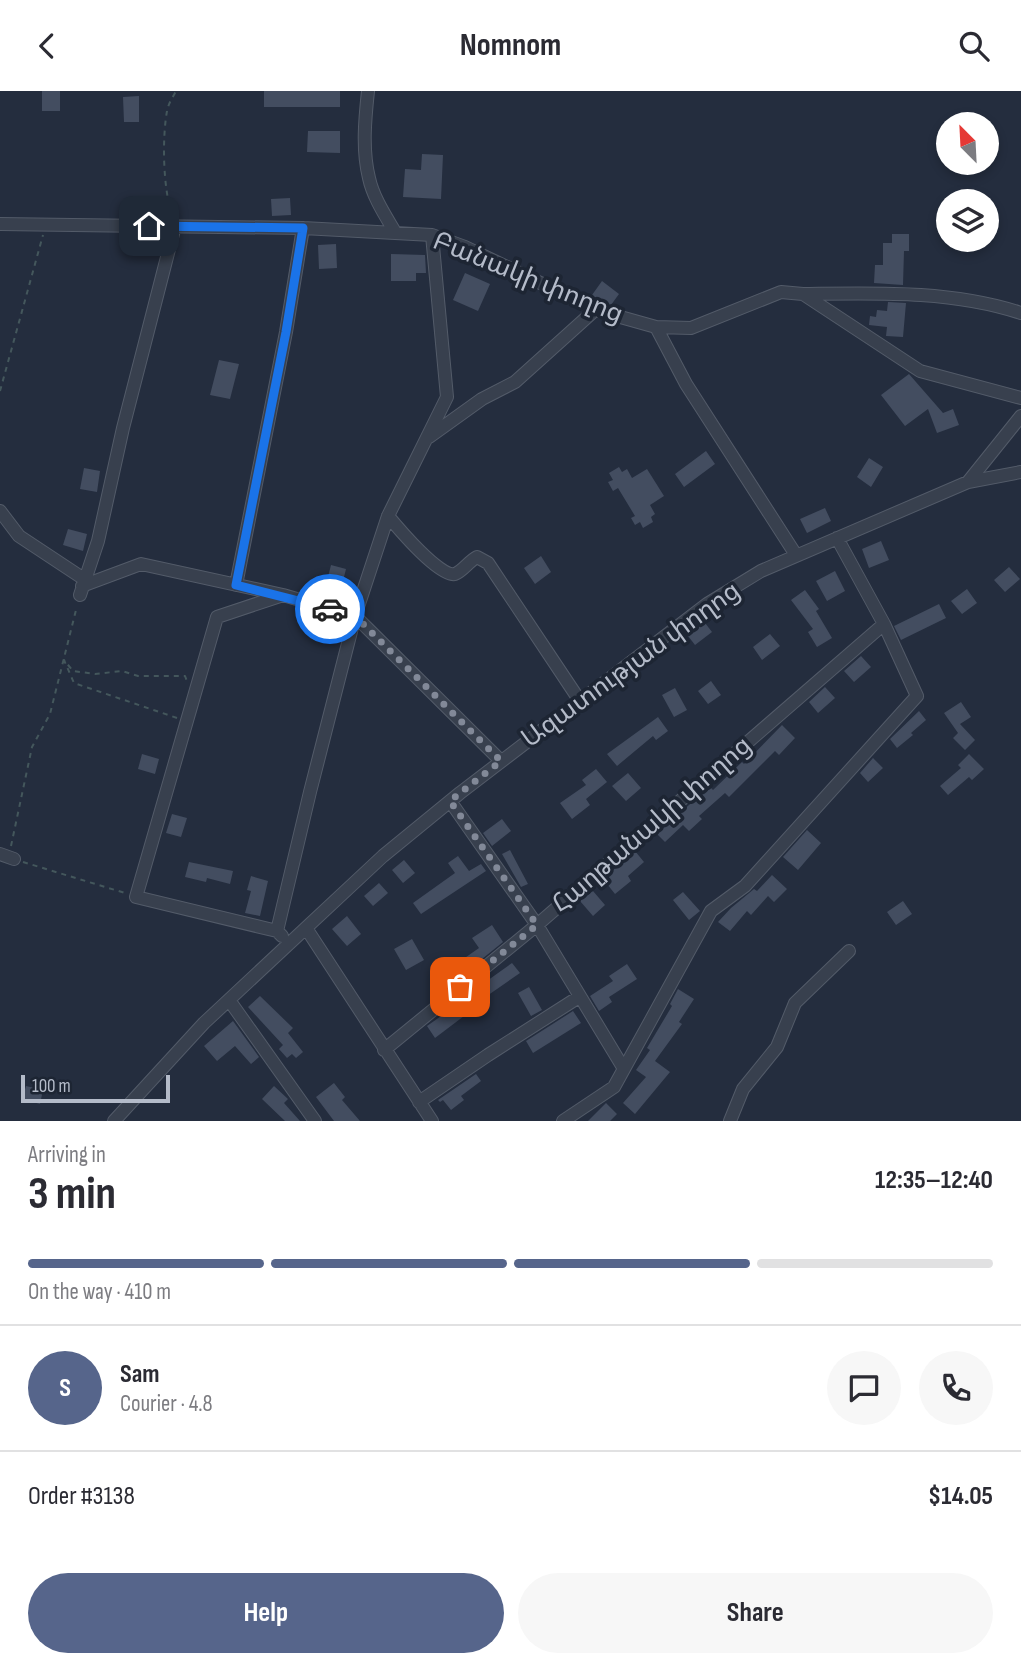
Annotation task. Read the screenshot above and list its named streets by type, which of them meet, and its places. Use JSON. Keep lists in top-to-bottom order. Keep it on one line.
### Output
{"streets":{"street":["Բանակի փողոց","Ազատության փողոց","Հաղթանակի փողոց"]},"scale_bar":"100 m","north":"top left","page":{"header":"Nomnom","scale":"100 m","heading":["3 min","Arriving in","12:35–12:40"],"panel":["Sam","Courier · 4.8","Order #3138","$14.05"],"bar":"On the way · 410 m","round":"S","buttons":["Help","Share"]}}
